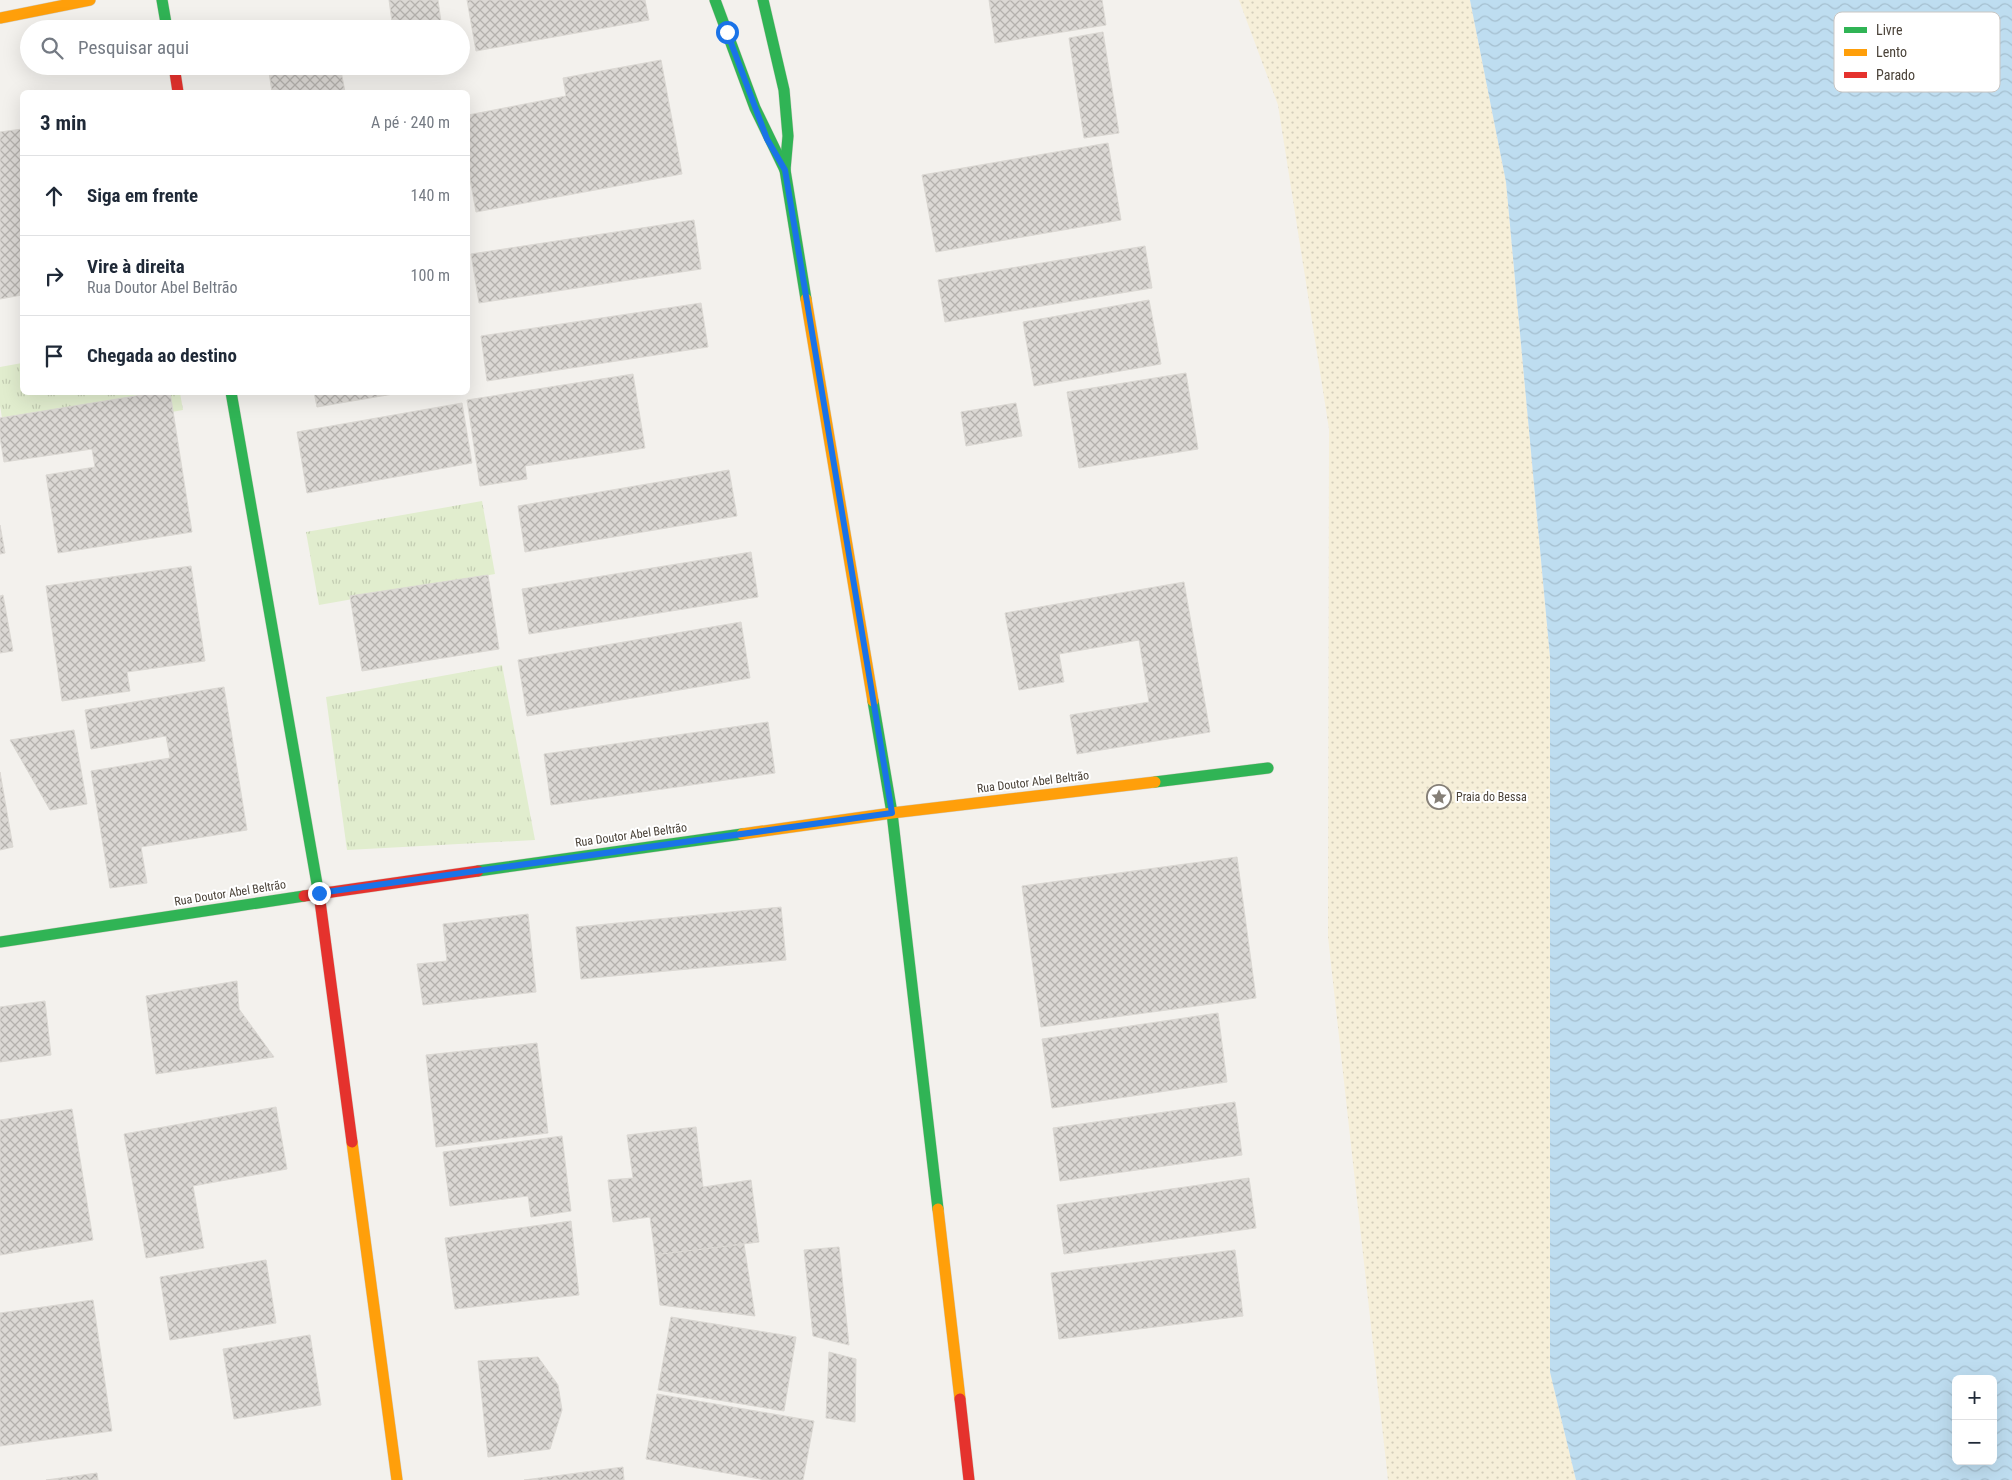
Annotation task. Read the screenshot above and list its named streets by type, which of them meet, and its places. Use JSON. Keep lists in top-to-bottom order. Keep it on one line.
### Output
{"streets":{"main road":["Rua Doutor Abel Beltrão"]},"places":{"place":["Praia do Bessa"]},"legend":["Livre","Lento","Parado"],"page":{"search":"Pesquisar aqui","heading":["3 min","A pé · 240 m"],"list":[["Siga em frente","140 m"],["Vire à direita","Rua Doutor Abel Beltrão","100 m"],"Chegada ao destino"],"map_buttons":["+","−"]}}
